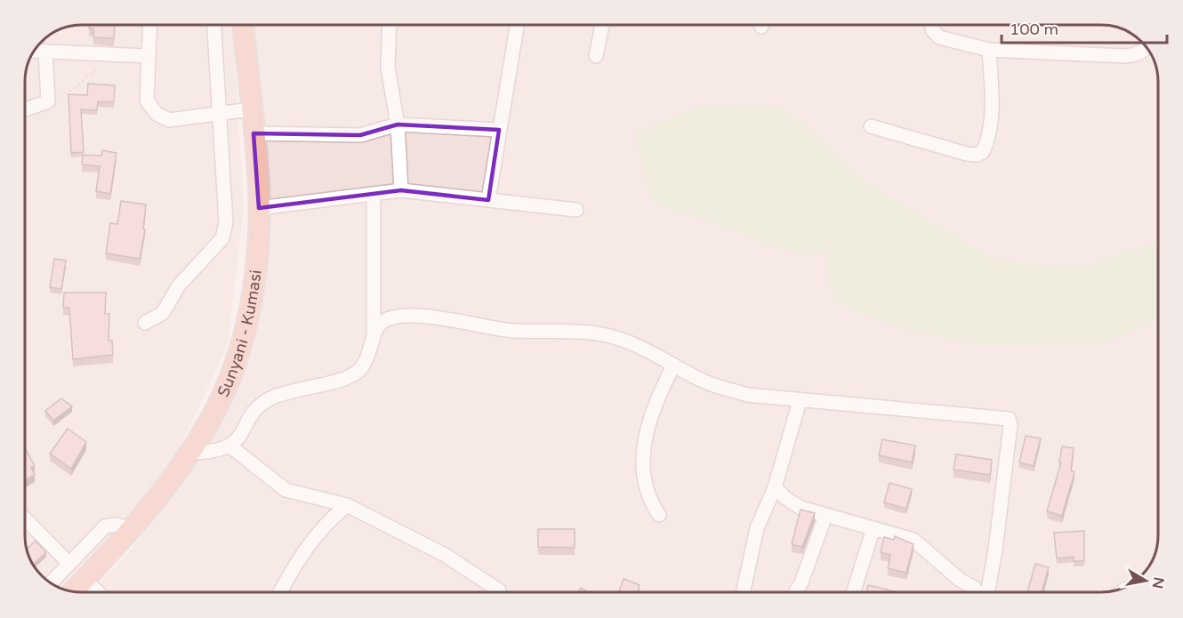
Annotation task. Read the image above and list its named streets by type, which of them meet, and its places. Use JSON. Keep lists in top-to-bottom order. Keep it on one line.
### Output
{"streets":{"main road":["Sunyani - Kumasi"]},"scale_bar":"100 m","north":"right"}
